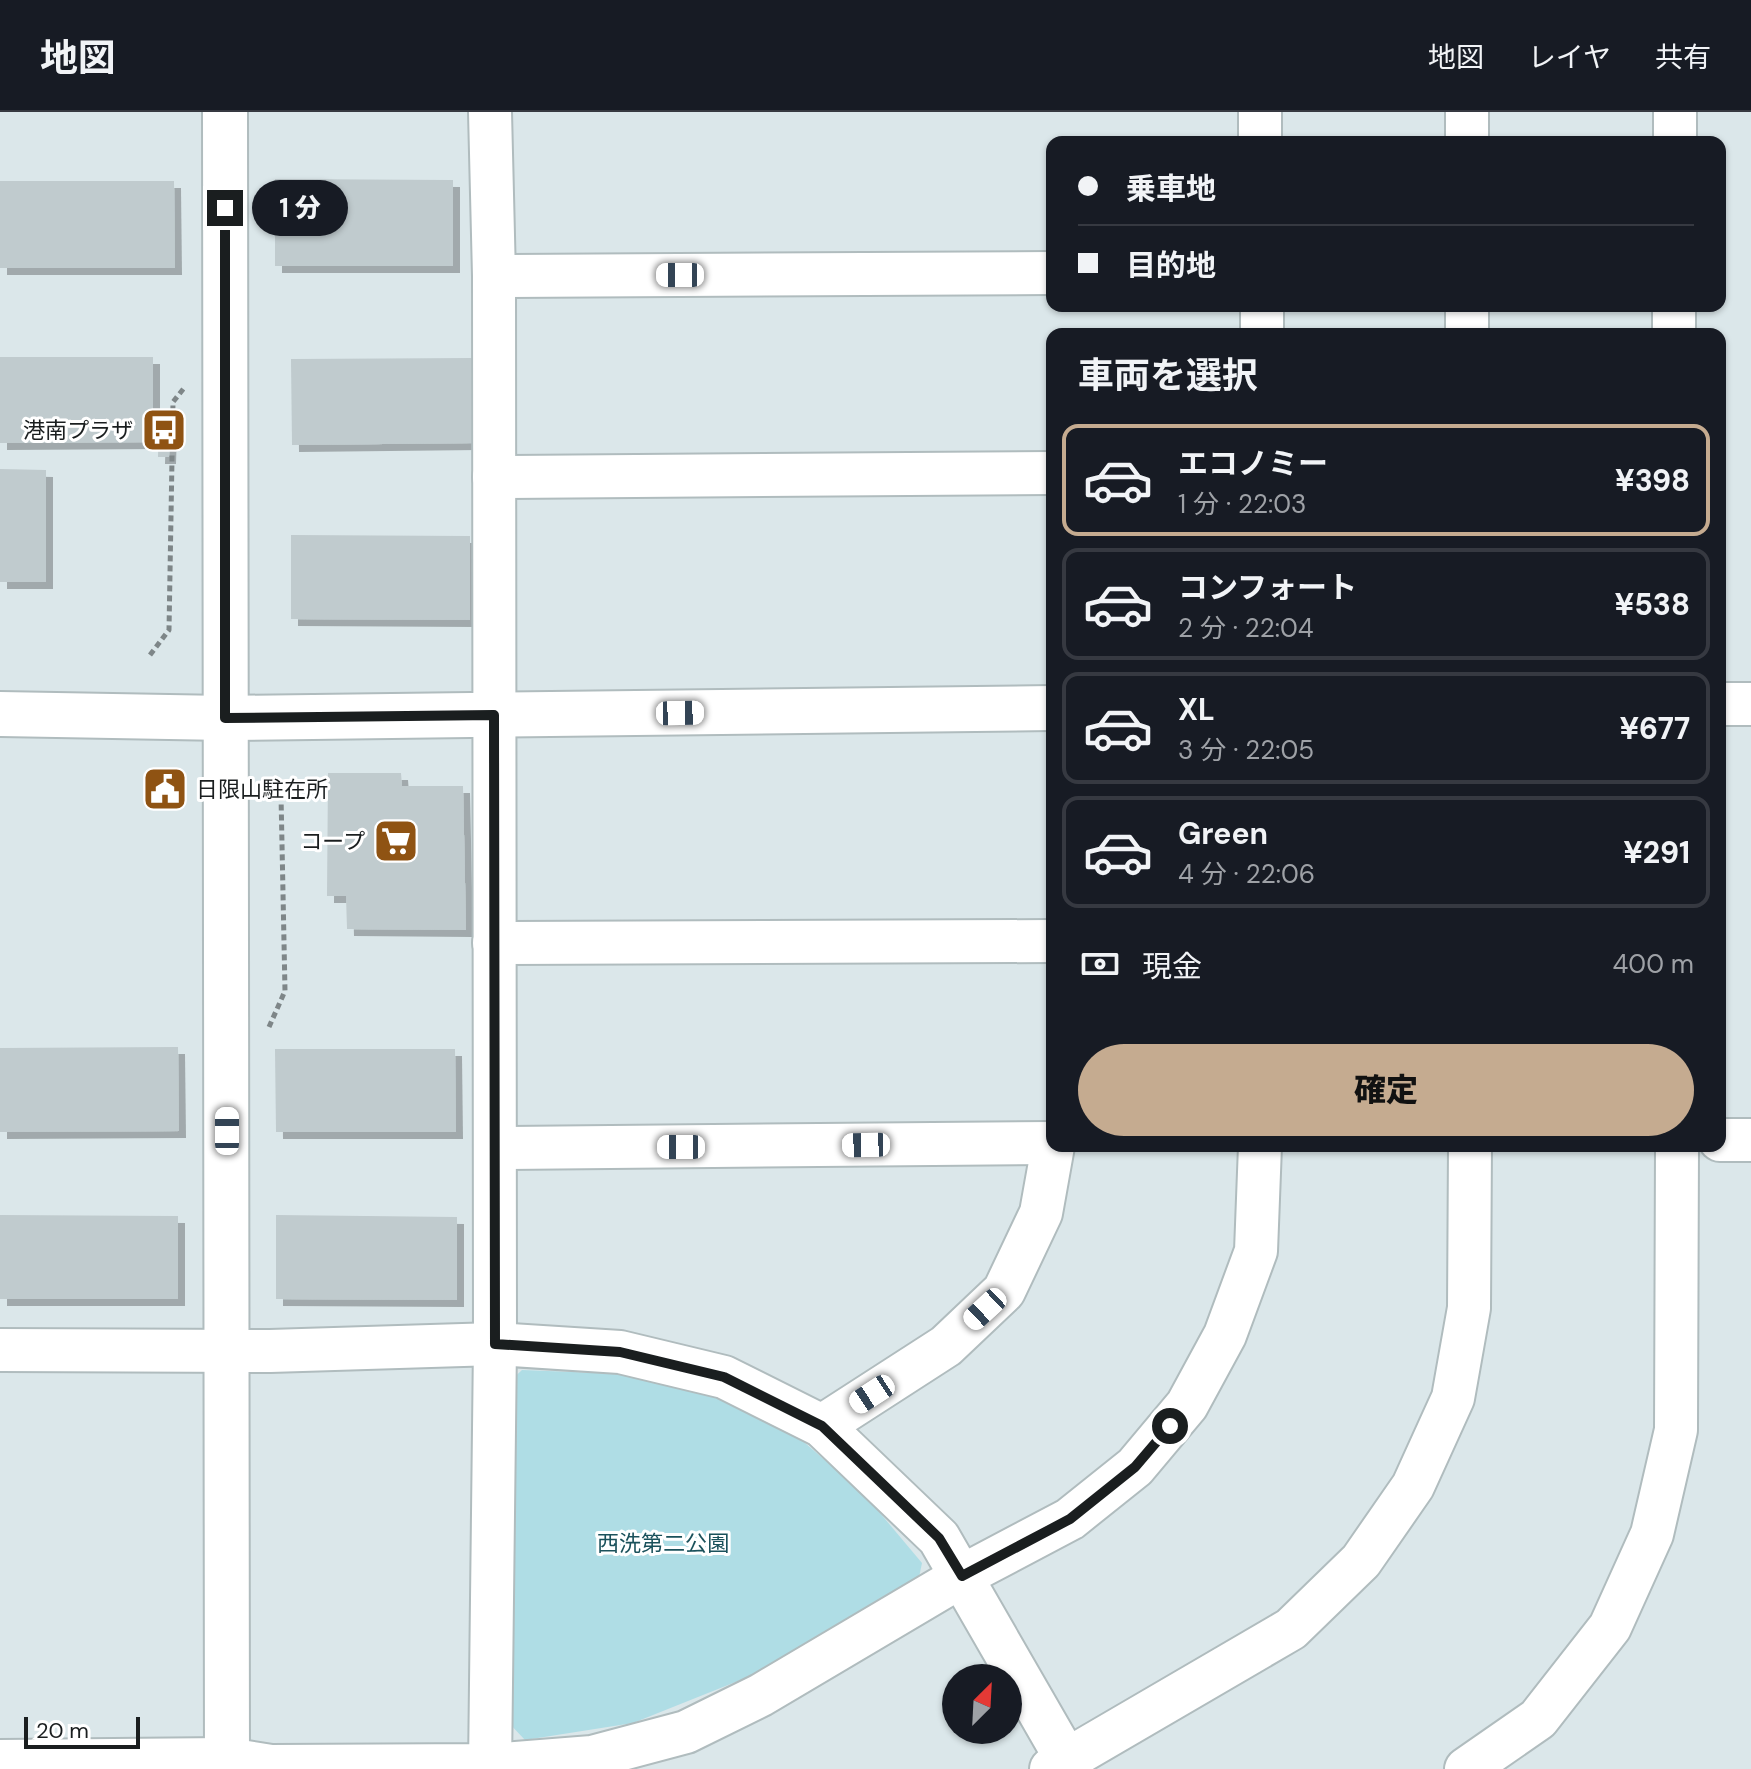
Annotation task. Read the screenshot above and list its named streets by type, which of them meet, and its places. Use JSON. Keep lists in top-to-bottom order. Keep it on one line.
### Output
{"parks":["西洗第二公園"],"places":{"bus stop":["港南プラザ"],"public building":["日限山駐在所"],"supermarket":["コープ"]},"scale_bar":"20 m","north":"top right","page":{"header":"地図","nav":["地図","レイヤ","共有"],"banner":["乗車地","目的地"],"bubble":"1 分","heading":"車両を選択","list":[{"name":"エコノミー","note":"1 分 · 22:03","value":"¥398"},{"name":"コンフォート","note":"2 分 · 22:04","value":"¥538"},{"name":"XL","note":"3 分 · 22:05","value":"¥677"},{"name":"Green","note":"4 分 · 22:06","value":"¥291"}],"pay":["現金","400 m"],"buttons":"確定","scale":"20 m"}}
